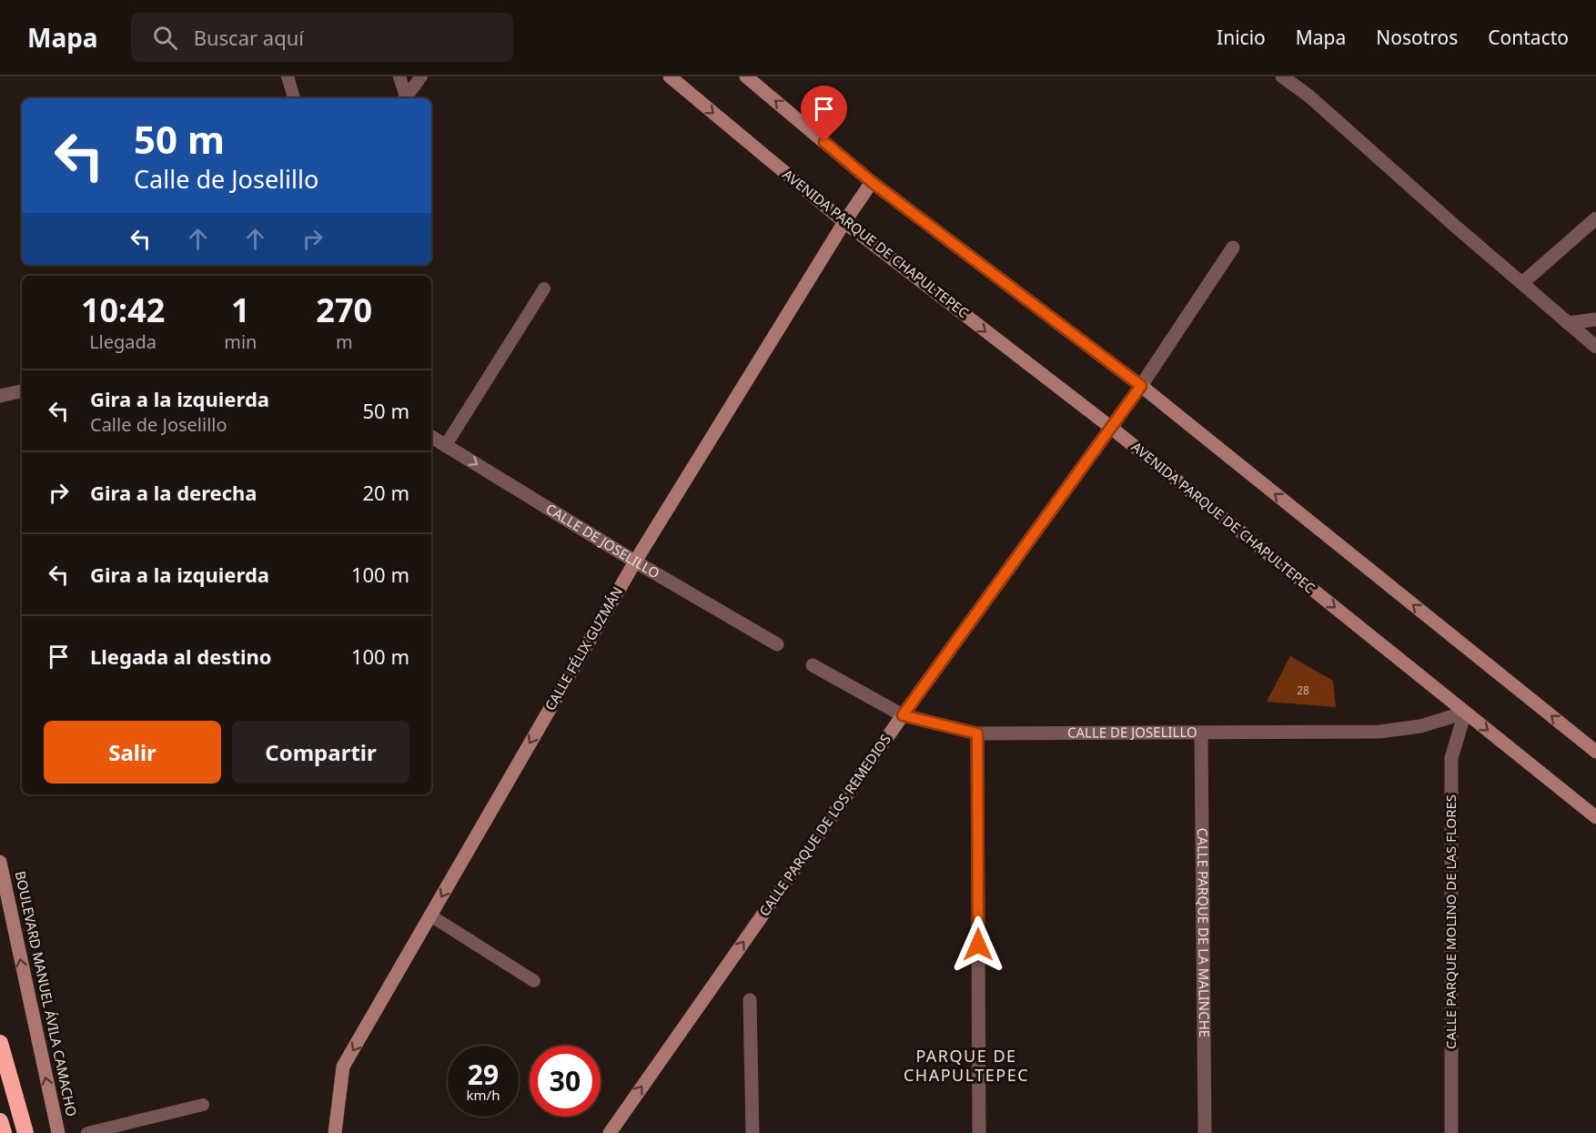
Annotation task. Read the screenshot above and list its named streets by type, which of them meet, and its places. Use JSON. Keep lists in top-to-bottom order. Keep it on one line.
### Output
{"streets":{"main road":["AVENIDA PARQUE DE CHAPULTEPEC","CALLE FÉLIX GUZMÁN","CALLE PARQUE DE LOS REMEDIOS","BOULEVARD MANUEL ÁVILA CAMACHO"],"street":["CALLE DE JOSELILLO","CALLE PARQUE MOLINO DE LAS FLORES","CALLE PARQUE DE LA MALINCHE"]},"crossings":[["AVENIDA PARQUE DE CHAPULTEPEC","CALLE DE JOSELILLO"],["AVENIDA PARQUE DE CHAPULTEPEC","CALLE FÉLIX GUZMÁN"],["AVENIDA PARQUE DE CHAPULTEPEC","CALLE PARQUE DE LOS REMEDIOS"],["AVENIDA PARQUE DE CHAPULTEPEC","CALLE PARQUE MOLINO DE LAS FLORES"],["CALLE DE JOSELILLO","CALLE FÉLIX GUZMÁN"],["CALLE DE JOSELILLO","CALLE PARQUE DE LOS REMEDIOS"],["CALLE DE JOSELILLO","CALLE PARQUE MOLINO DE LAS FLORES"],["CALLE DE JOSELILLO","CALLE PARQUE DE LA MALINCHE"]],"one_way":["CALLE FÉLIX GUZMÁN","CALLE PARQUE DE LOS REMEDIOS","BOULEVARD MANUEL ÁVILA CAMACHO"],"districts":["PARQUE DE CHAPULTEPEC"],"house_numbers":["28"],"page":{"header":"Mapa","search":"Buscar aquí","nav":["Inicio","Mapa","Nosotros","Contacto"],"turn":["50 m","Calle de Joselillo"],"eta":["10:42","Llegada","1","min","270","m"],"list":[{"name":"Gira a la izquierda","note":"Calle de Joselillo","value":"50 m"},{"name":"Gira a la derecha","value":"20 m"},{"name":"Gira a la izquierda","value":"100 m"},{"name":"Llegada al destino","value":"100 m"}],"buttons":["Salir","Compartir"],"speed":"29 km/h","limit":"30"}}
